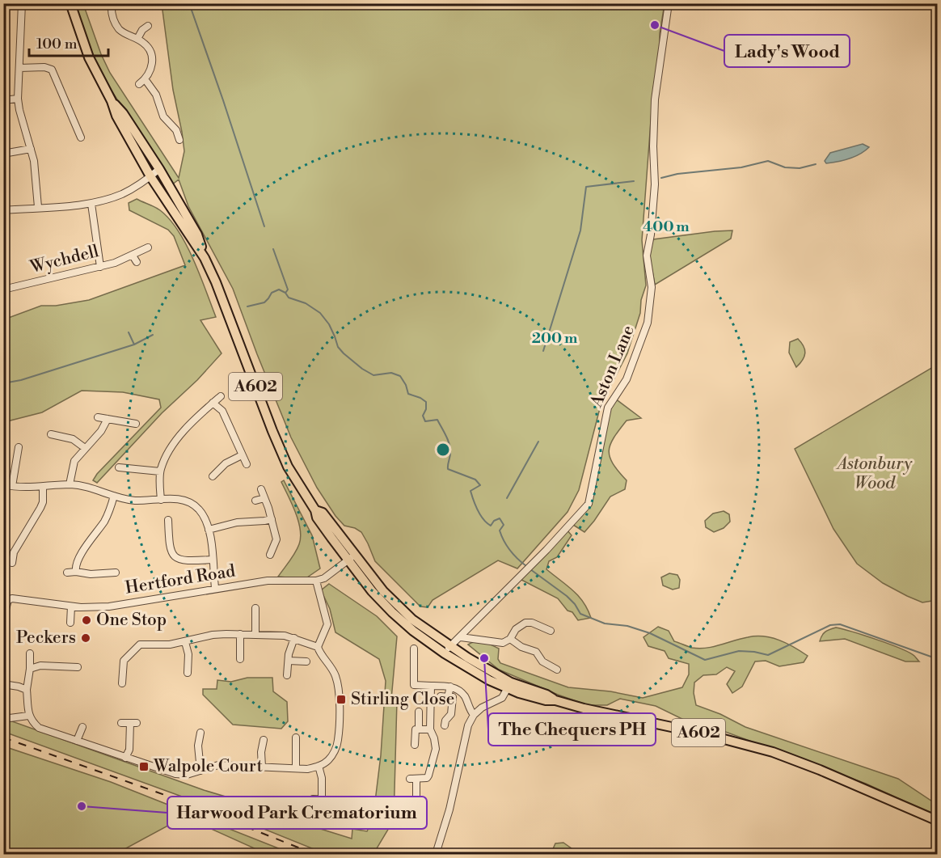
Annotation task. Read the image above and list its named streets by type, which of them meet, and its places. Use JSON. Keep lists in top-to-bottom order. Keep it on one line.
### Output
{"streets":{"highway":["A602"],"street":["Wychdell","Aston Lane","Hertford Road"]},"crossings":[["Aston Lane","A602"]],"parks":["Astonbury Wood"],"places":{"other":["Lady's Wood","One Stop","Peckers","The Chequers PH","Harwood Park Crematorium"],"transit":["Stirling Close","Walpole Court"]},"scale_bar":"100 m","rings":["400 m","200 m"]}
